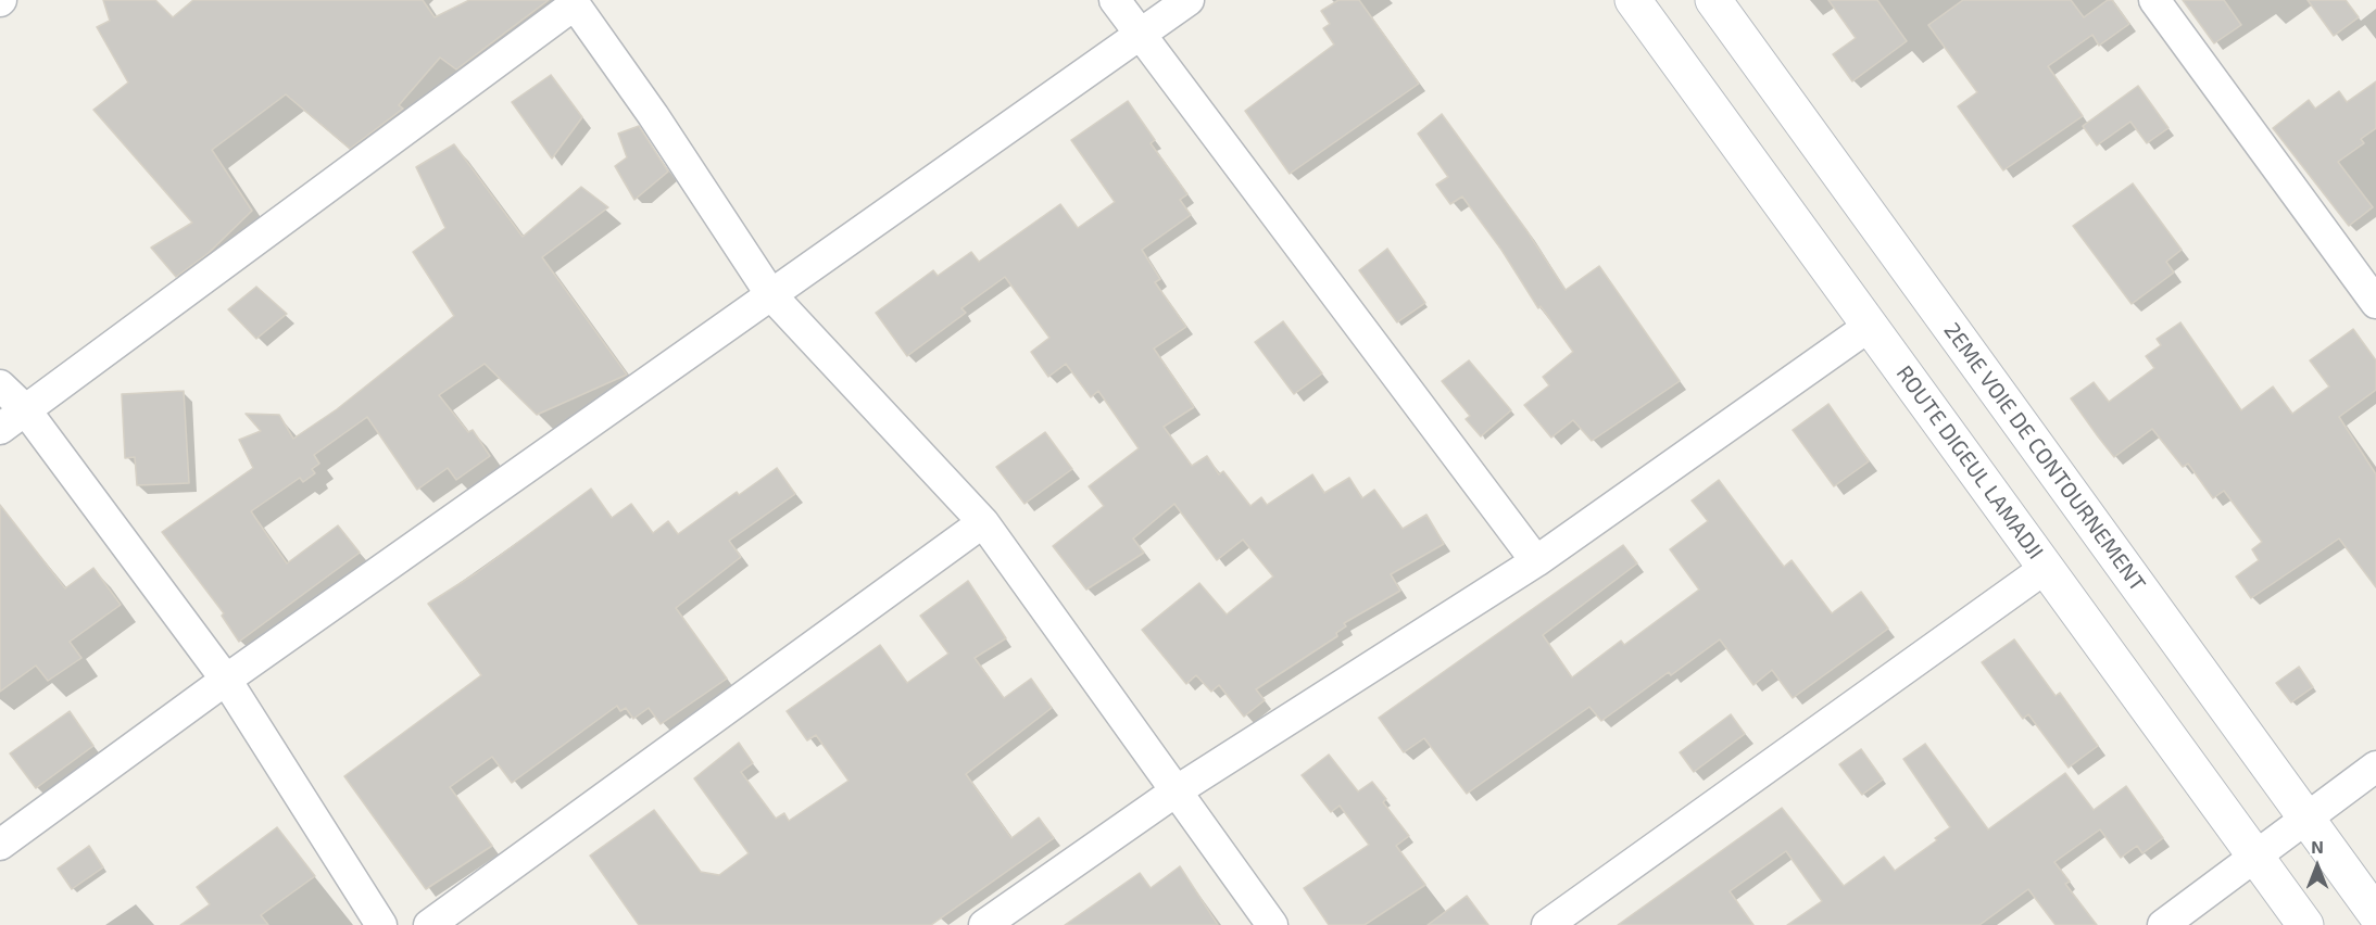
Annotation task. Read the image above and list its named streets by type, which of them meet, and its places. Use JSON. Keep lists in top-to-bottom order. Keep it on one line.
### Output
{"streets":{"main road":["2EME VOIE DE CONTOURNEMENT","ROUTE DIGEUL LAMADJI"]},"north":"top"}
